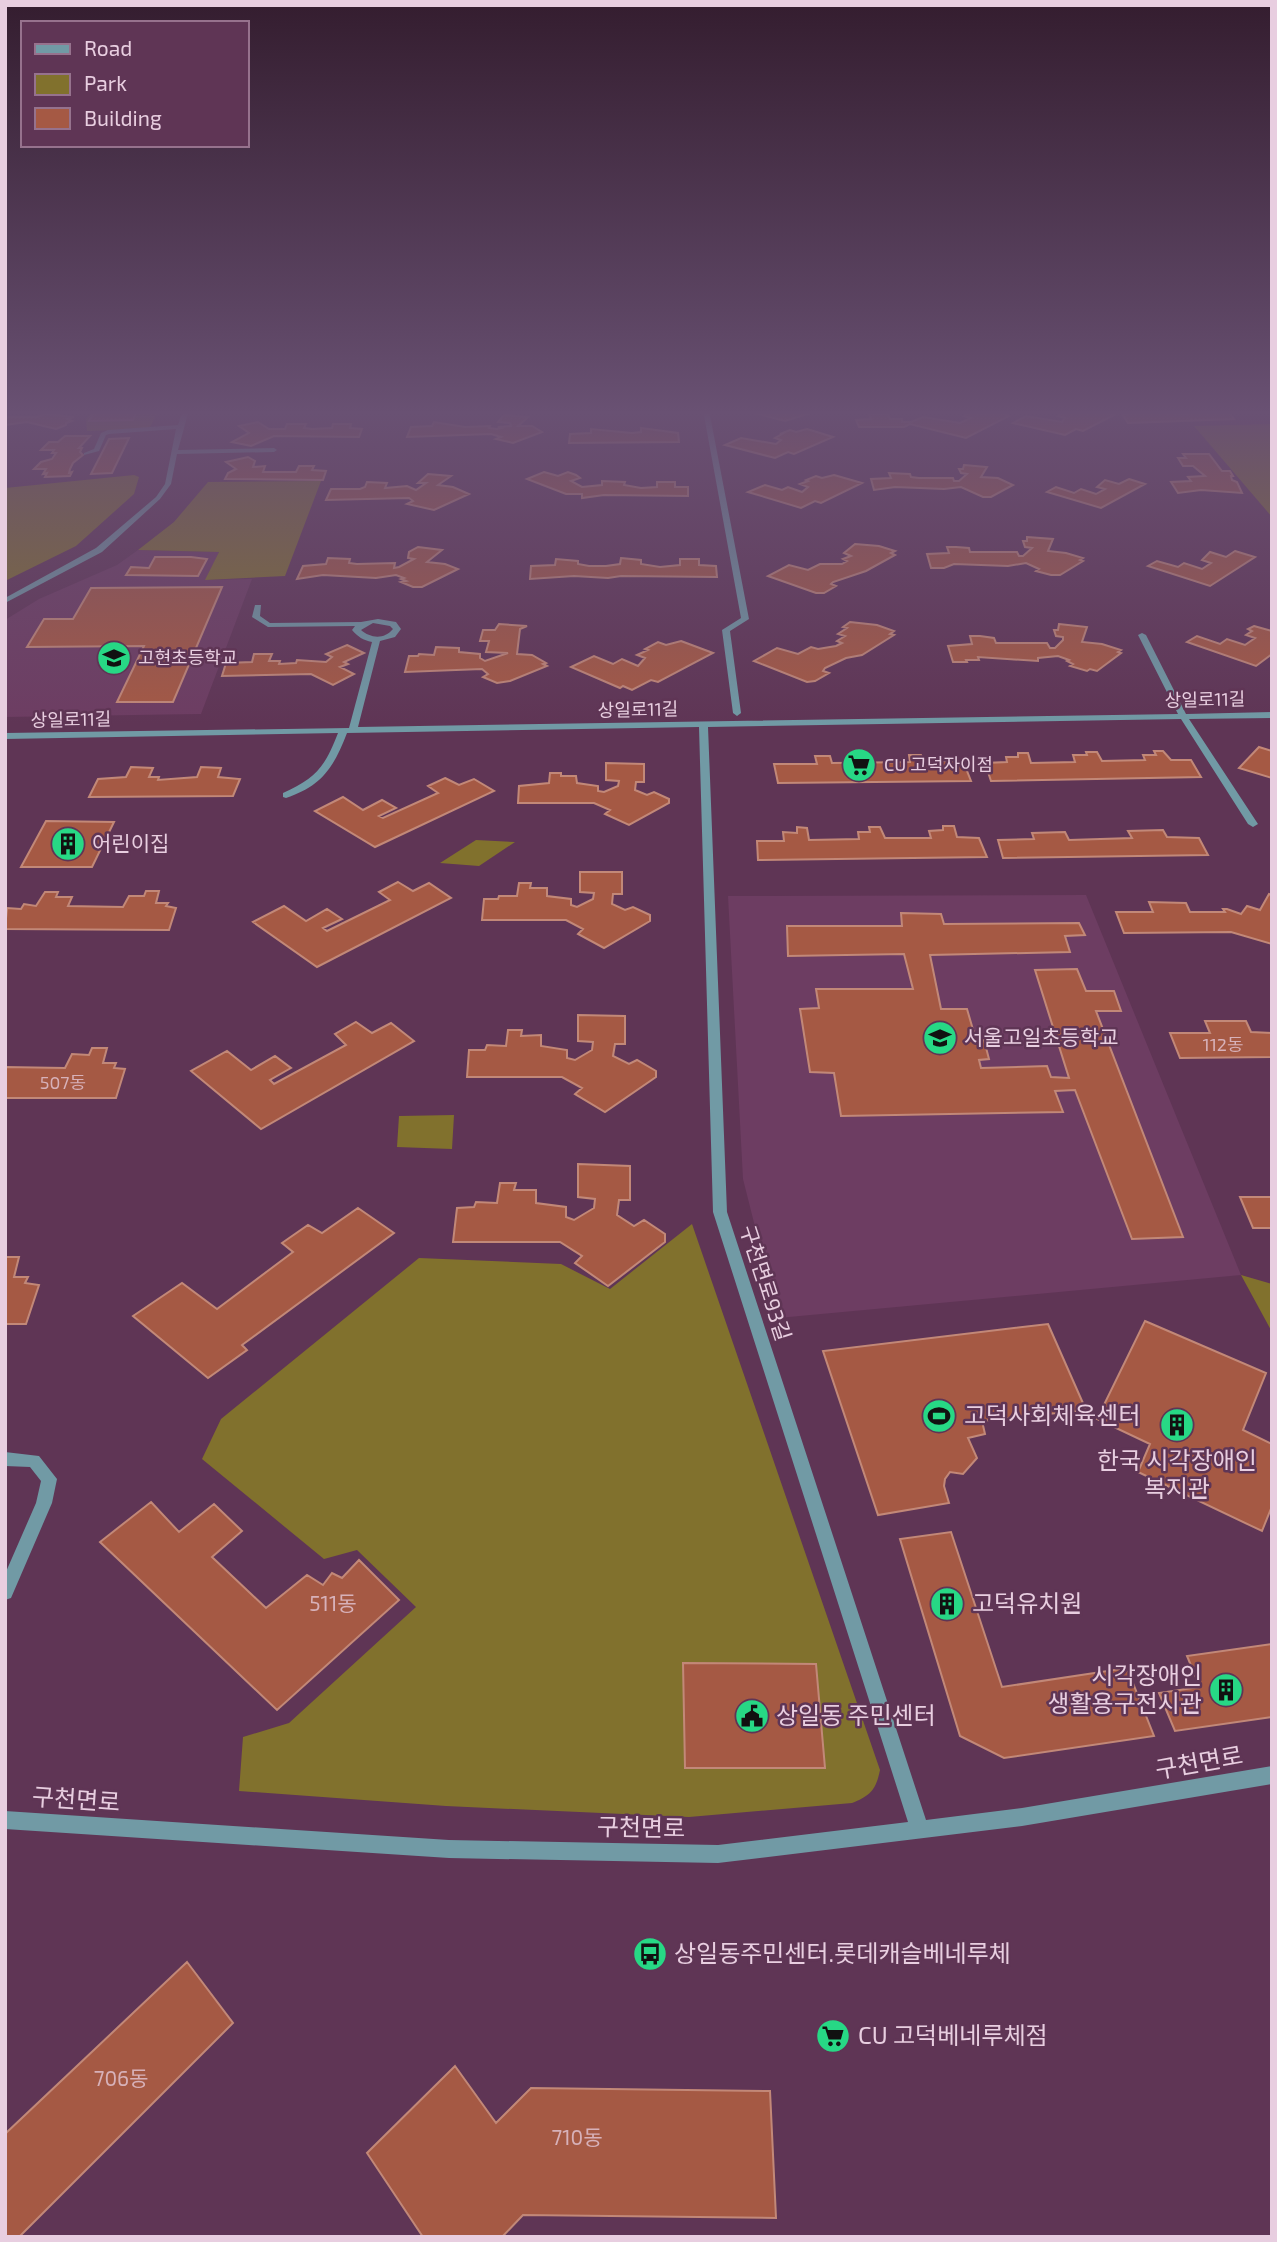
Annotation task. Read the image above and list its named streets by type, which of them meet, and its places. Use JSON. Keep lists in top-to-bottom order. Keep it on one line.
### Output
{"streets":{"street":["상일로11길","구천면로93길","구천면로"]},"crossings":[["상일로11길","구천면로93길"],["구천면로93길","구천면로"]],"places":{"school or university":["고현초등학교","서울고일초등학교"],"supermarket":["CU 고덕자이점","CU 고덕베네루체점"],"building":["어린이집","한국 시각장애인 복지관","고덕유치원","시각장애인 생활용구전시관"],"sports":["고덕사회체육센터"],"public building":["상일동 주민센터"],"bus stop":["상일동주민센터.롯데캐슬베네루체"]},"house_numbers":["112동","507동","511동","706동","710동"],"legend":["Road","Park","Building"]}
